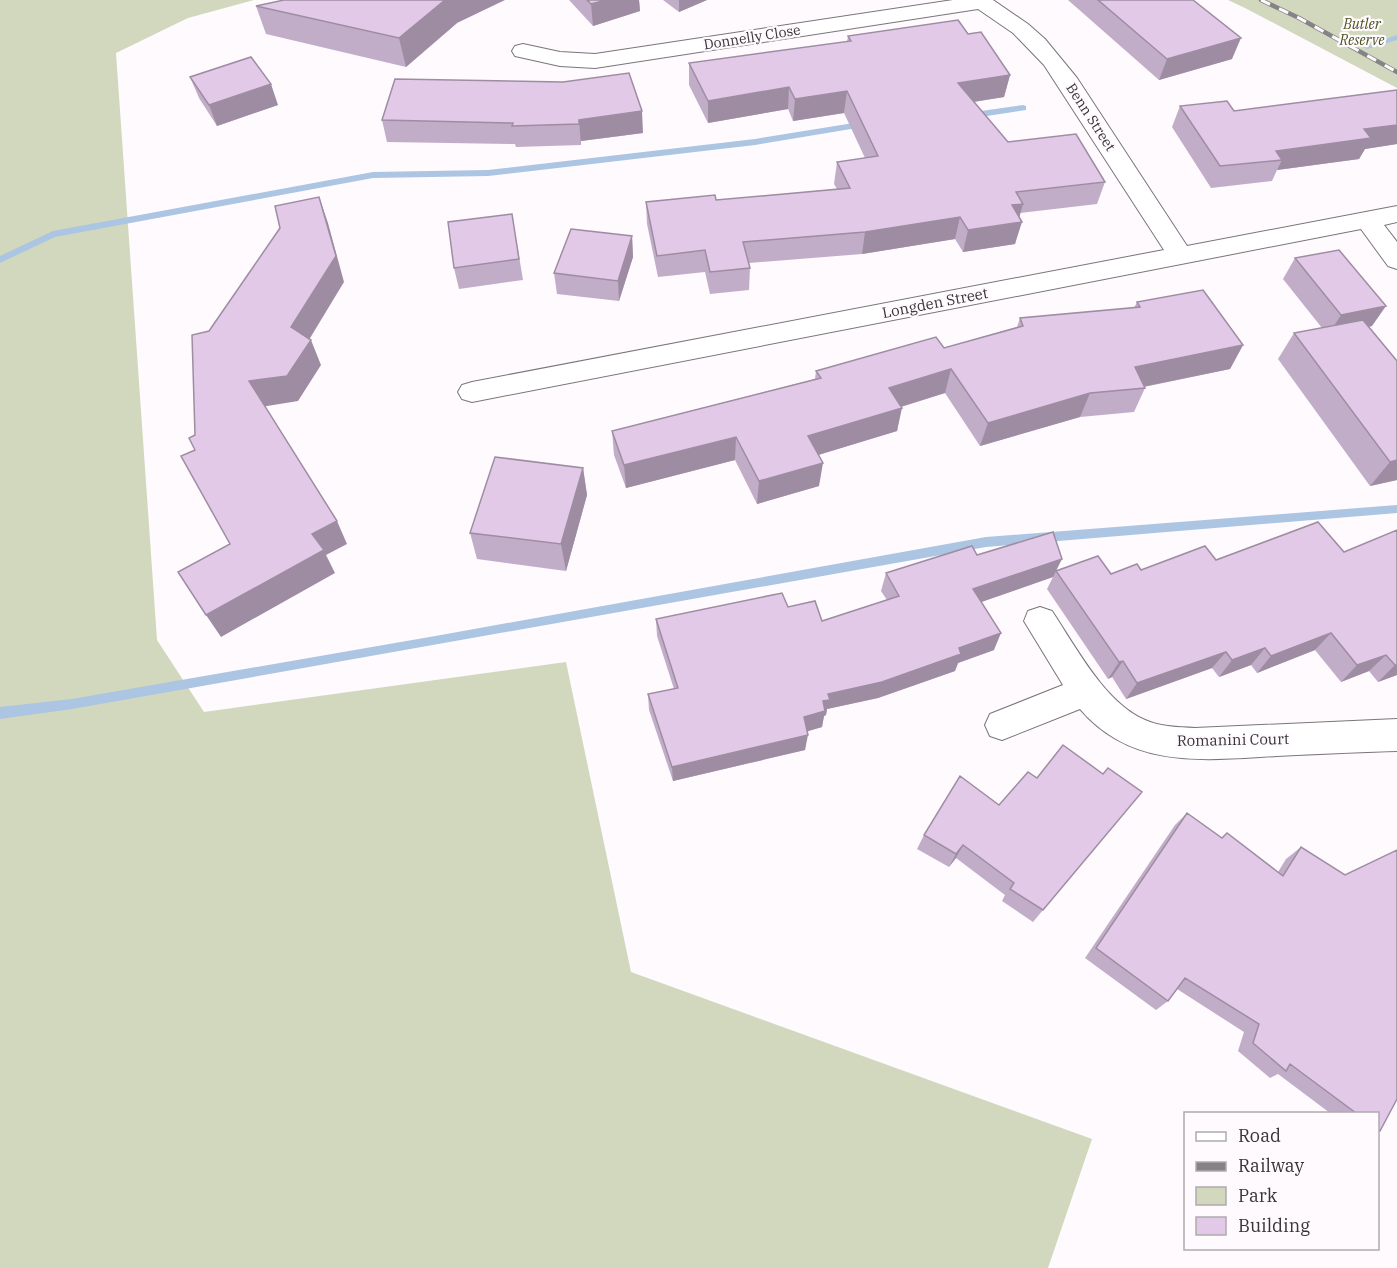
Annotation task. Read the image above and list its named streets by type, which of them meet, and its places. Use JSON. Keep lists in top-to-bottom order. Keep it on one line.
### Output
{"streets":{"street":["Donnelly Close","Benn Street","Longden Street","Romanini Court"]},"crossings":[["Donnelly Close","Benn Street"],["Benn Street","Longden Street"]],"parks":["Butler Reserve"],"legend":["Road","Railway","Park","Building"]}
